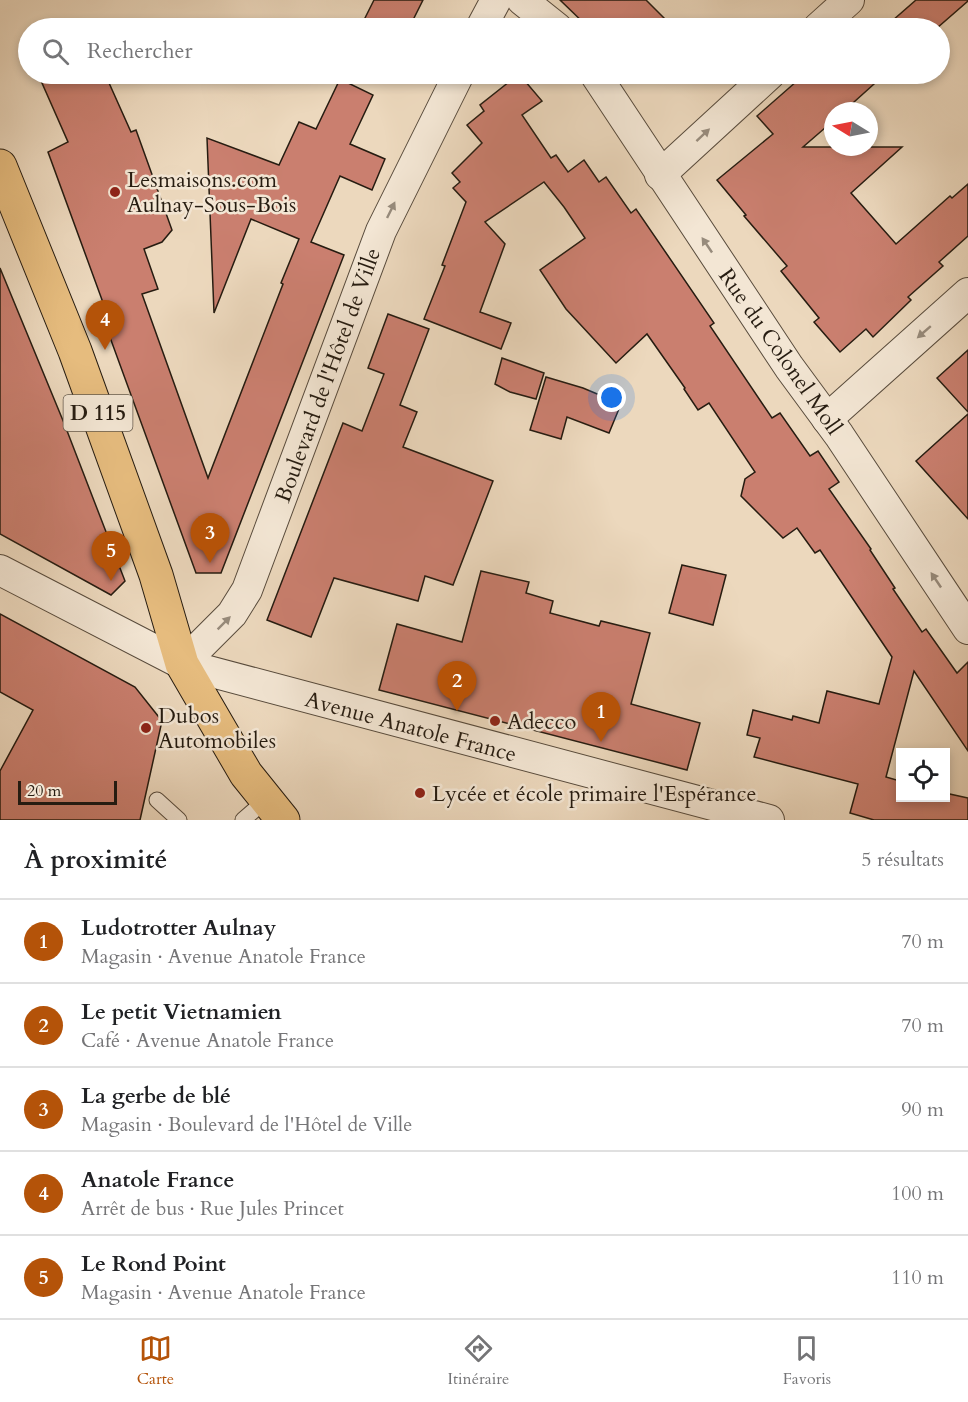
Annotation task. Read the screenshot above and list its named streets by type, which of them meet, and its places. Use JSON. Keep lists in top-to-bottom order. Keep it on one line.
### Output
{"streets":{"main road":["D 115"],"street":["Rue du Colonel Moll","Boulevard de l'Hôtel de Ville","Avenue Anatole France"]},"crossings":[["Boulevard de l'Hôtel de Ville","D 115"],["Boulevard de l'Hôtel de Ville","Avenue Anatole France"],["D 115","Avenue Anatole France"]],"one_way":["Rue du Colonel Moll","Boulevard de l'Hôtel de Ville"],"places":["Lesmaisons.com Aulnay-Sous-Bois","Adecco","Dubos Automobiles","Lycée et école primaire l'Espérance"],"scale_bar":"20 m","north":"left","page":{"search":"Rechercher","pins":["4","3","5","2","1"],"scale":"20 m","heading":["À proximité","5 résultats"],"list":[{"mark":"1","name":"Ludotrotter Aulnay","note":"Magasin · Avenue Anatole France","value":"70 m"},{"mark":"2","name":"Le petit Vietnamien","note":"Café · Avenue Anatole France","value":"70 m"},{"mark":"3","name":"La gerbe de blé","note":"Magasin · Boulevard de l'Hôtel de Ville","value":"90 m"},{"mark":"4","name":"Anatole France","note":"Arrêt de bus · Rue Jules Princet","value":"100 m"},{"mark":"5","name":"Le Rond Point","note":"Magasin · Avenue Anatole France","value":"110 m"}],"nav":["Carte","Itinéraire","Favoris"]}}
